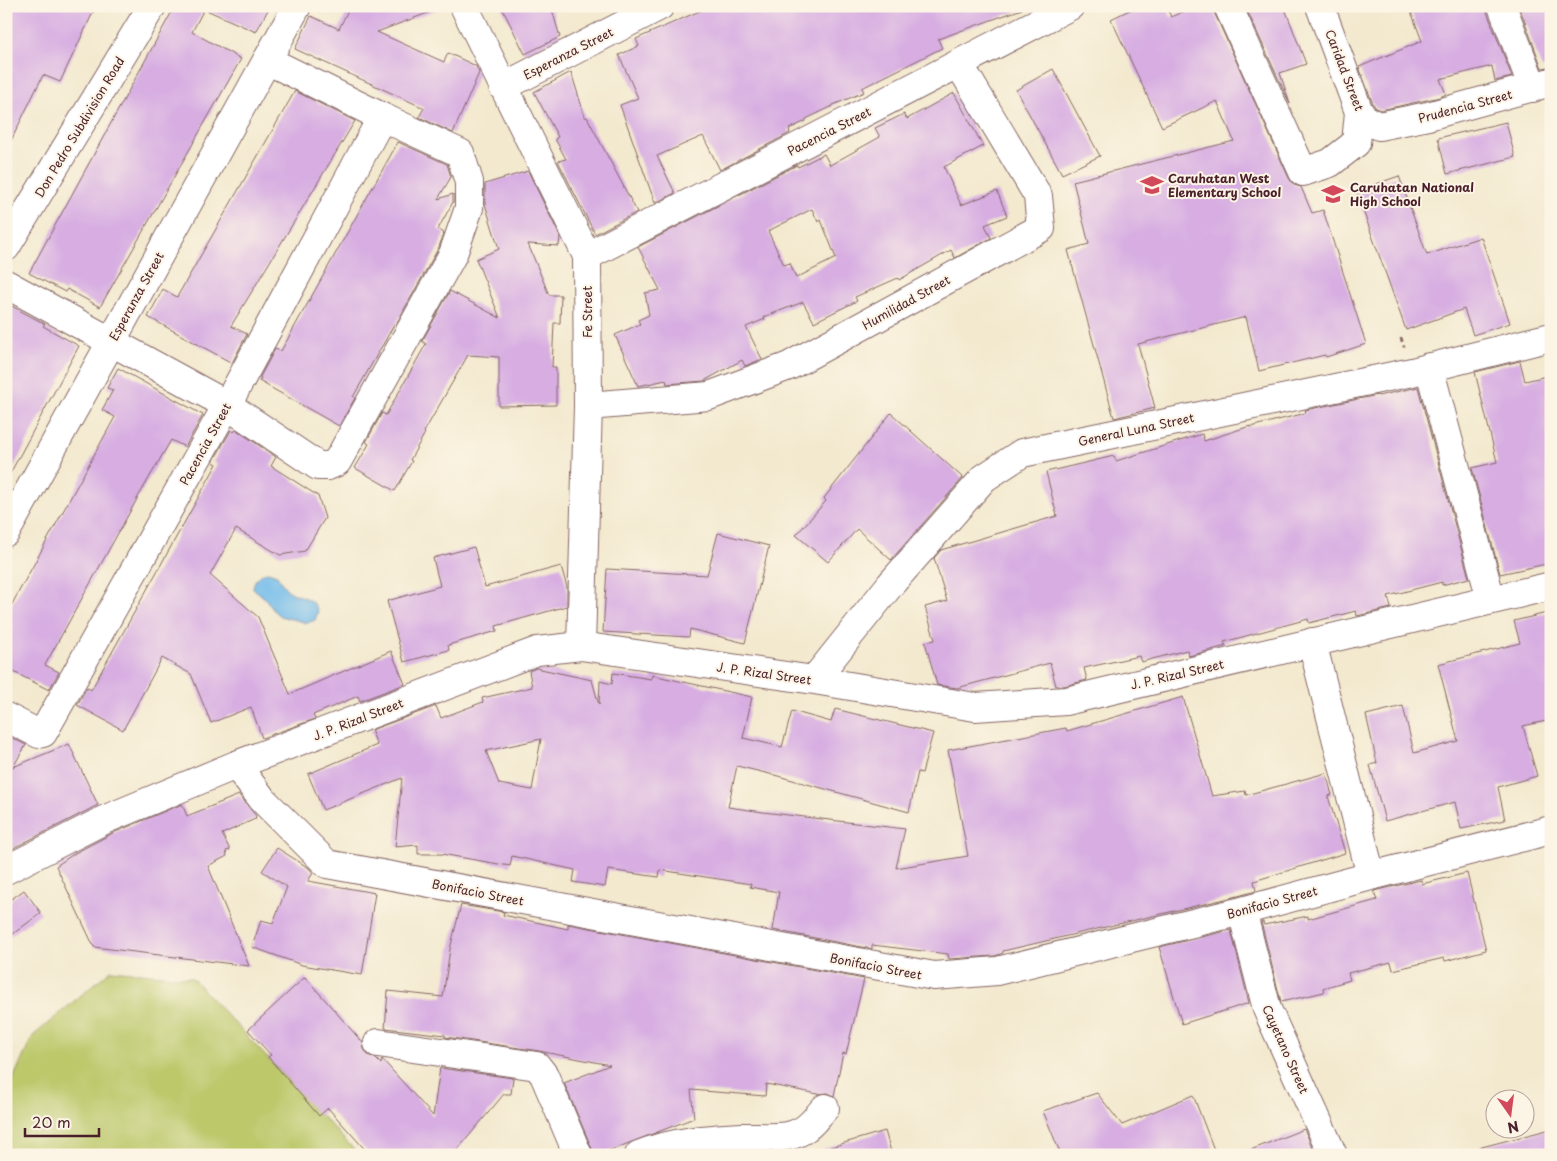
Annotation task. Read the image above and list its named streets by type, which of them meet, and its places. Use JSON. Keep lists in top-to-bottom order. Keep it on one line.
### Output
{"streets":{"street":["Esperanza Street","Caridad Street","Prudencia Street","Don Pedro Subdivision Road","Pacencia Street","Humilidad Street","Fe Street","General Luna Street","J. P. Rizal Street","Bonifacio Street","Cayetano Street"]},"crossings":[["Esperanza Street","Fe Street"],["Caridad Street","Prudencia Street"],["Pacencia Street","Humilidad Street"],["Pacencia Street","Fe Street"],["Humilidad Street","Fe Street"],["Fe Street","J. P. Rizal Street"],["General Luna Street","J. P. Rizal Street"],["J. P. Rizal Street","Bonifacio Street"],["Bonifacio Street","Cayetano Street"]],"places":{"school or university":["Caruhatan West Elementary School","Caruhatan National High School"]},"scale_bar":"20 m","north":"bottom"}
